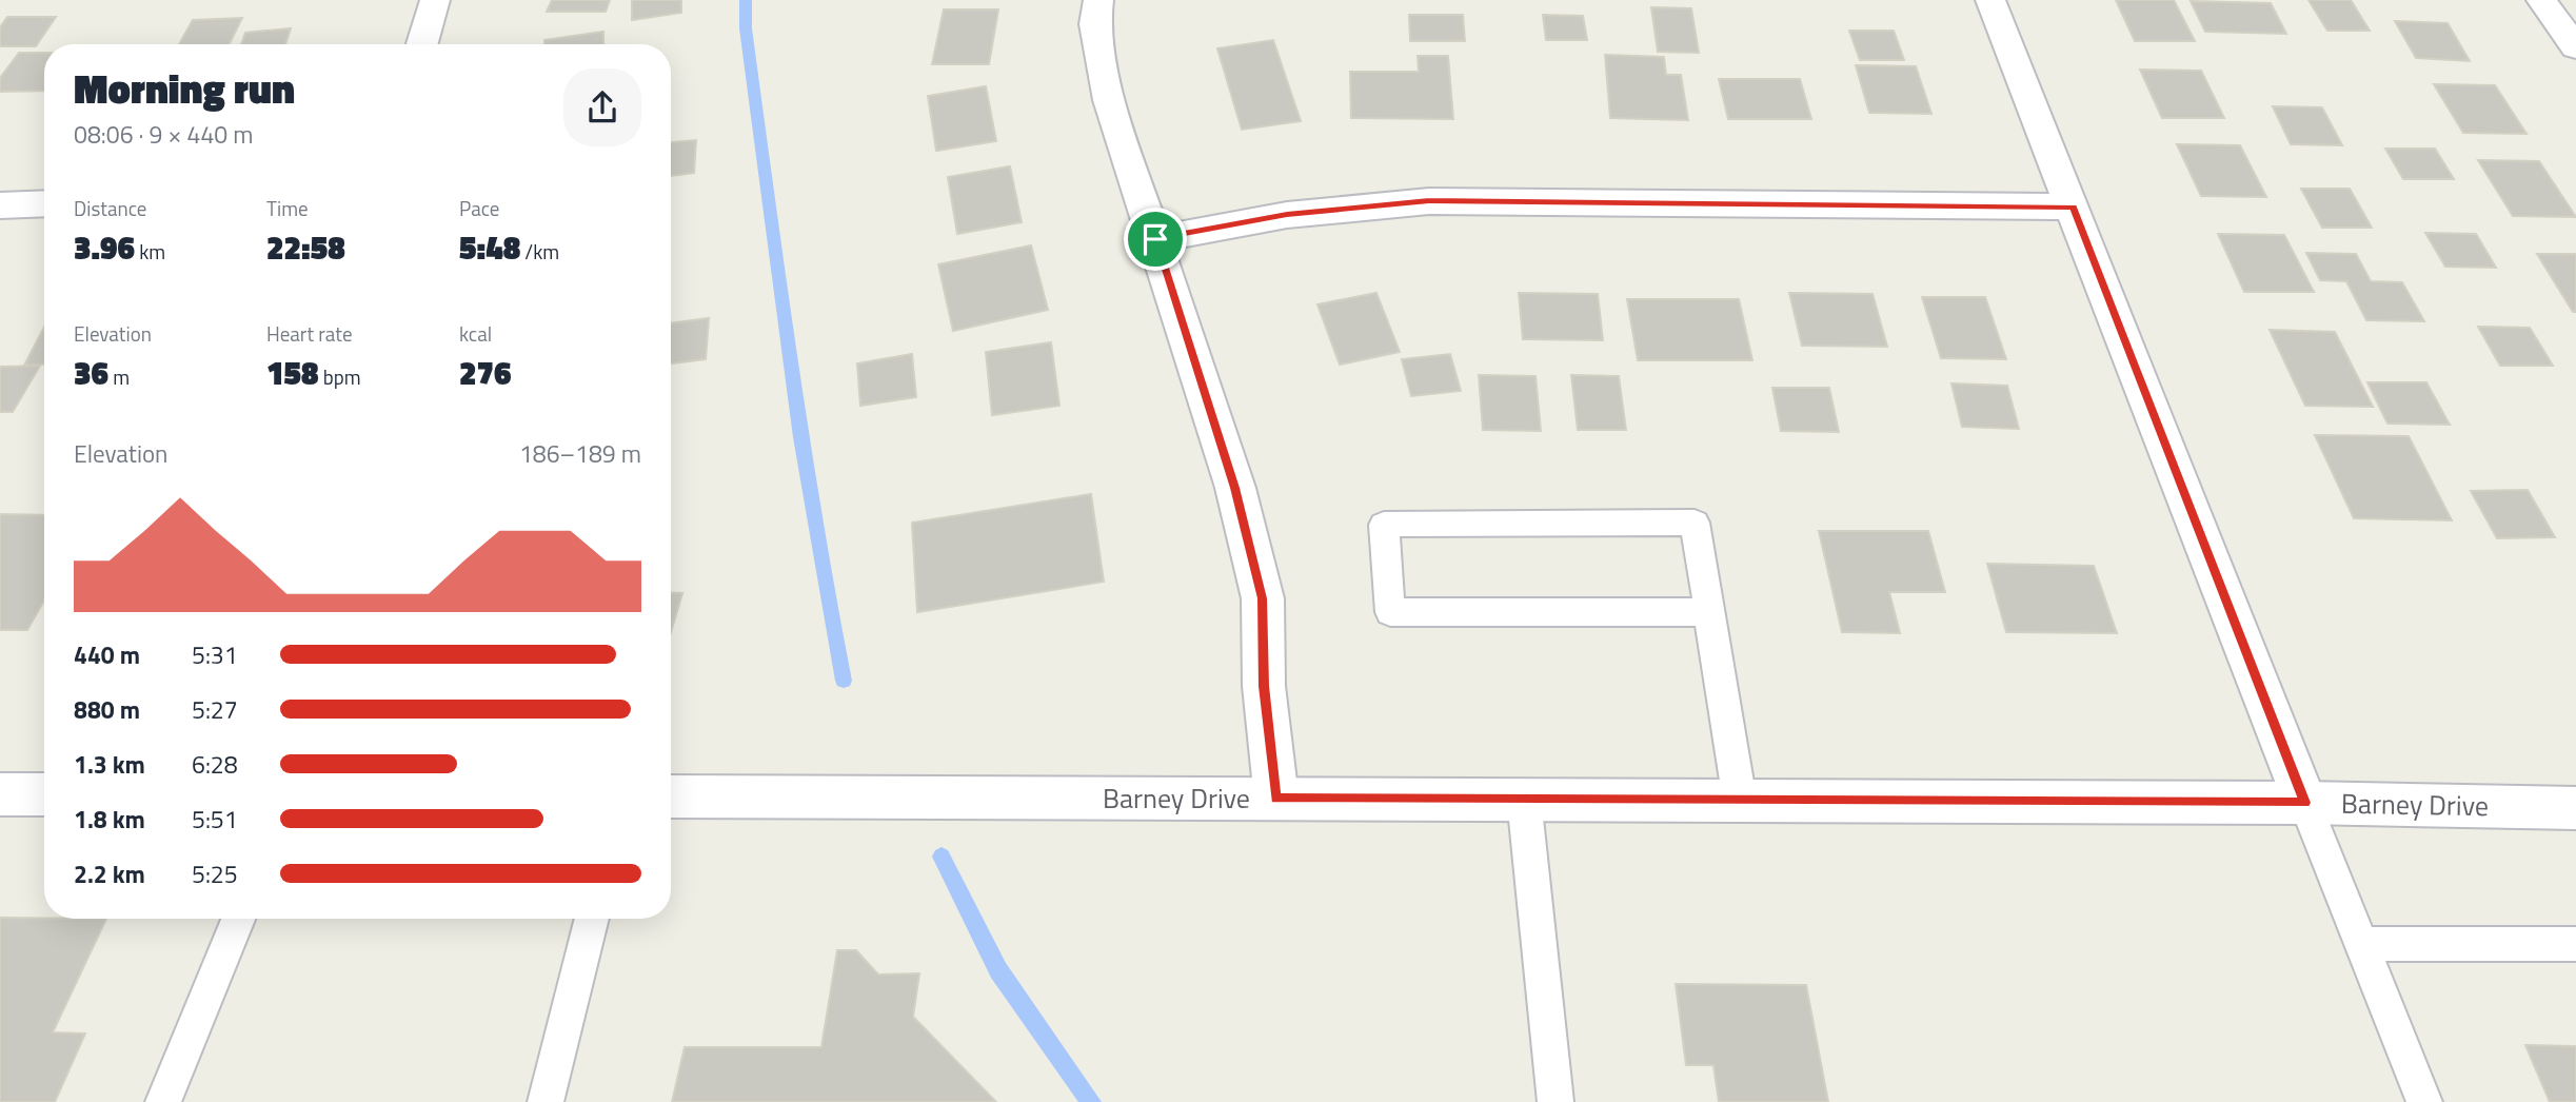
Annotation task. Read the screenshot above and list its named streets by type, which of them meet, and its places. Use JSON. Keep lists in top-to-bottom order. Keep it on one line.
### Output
{"streets":{"street":["Barney Drive"]},"page":{"heading":["Morning run","08:06 · 9 × 440 m"],"stats":[["Distance","3.96 km"],["Time","22:58"],["Pace","5:48 /km"],["Elevation","36 m"],["Heart rate","158 bpm"],["kcal","276"]],"chart":["Elevation","186–189 m"],"list":[{"name":"440 m","note":"5:31"},{"name":"880 m","note":"5:27"},{"name":"1.3 km","note":"6:28"},{"name":"1.8 km","note":"5:51"},{"name":"2.2 km","note":"5:25"}]}}
